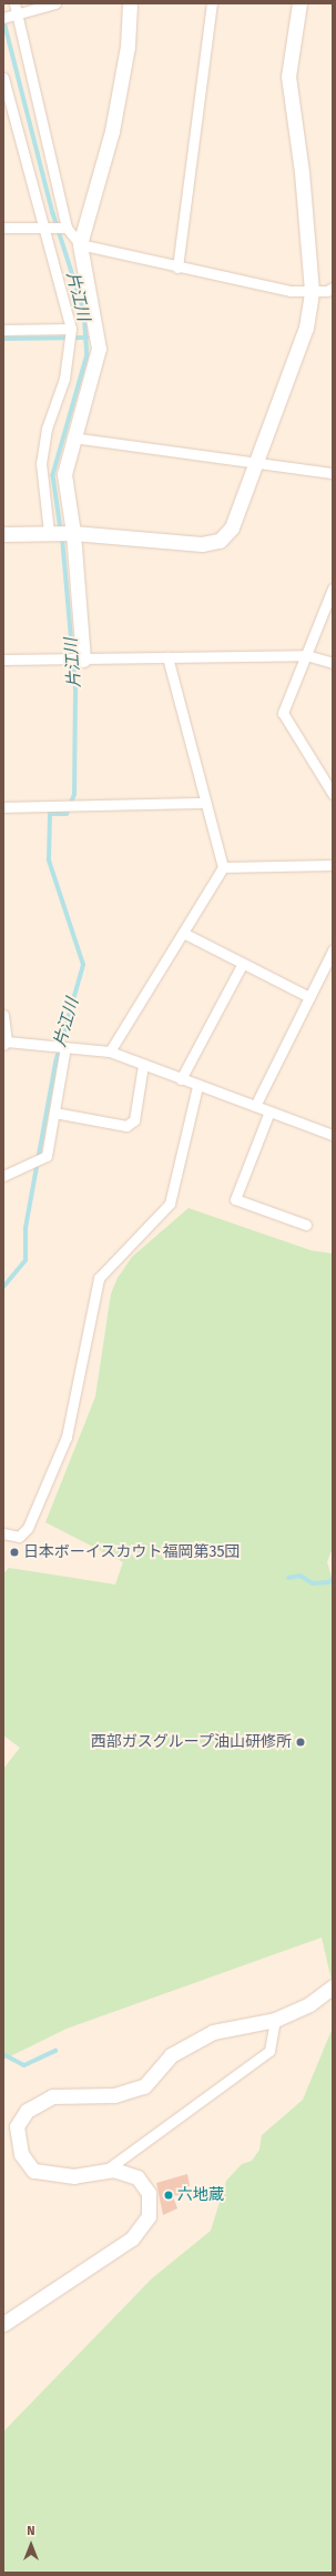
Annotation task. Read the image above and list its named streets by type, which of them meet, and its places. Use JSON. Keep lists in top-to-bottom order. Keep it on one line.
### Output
{"water":["片江川"],"places":["日本ボーイスカウト福岡第35団","西部ガスグループ油山研修所","六地蔵"],"north":"top"}
